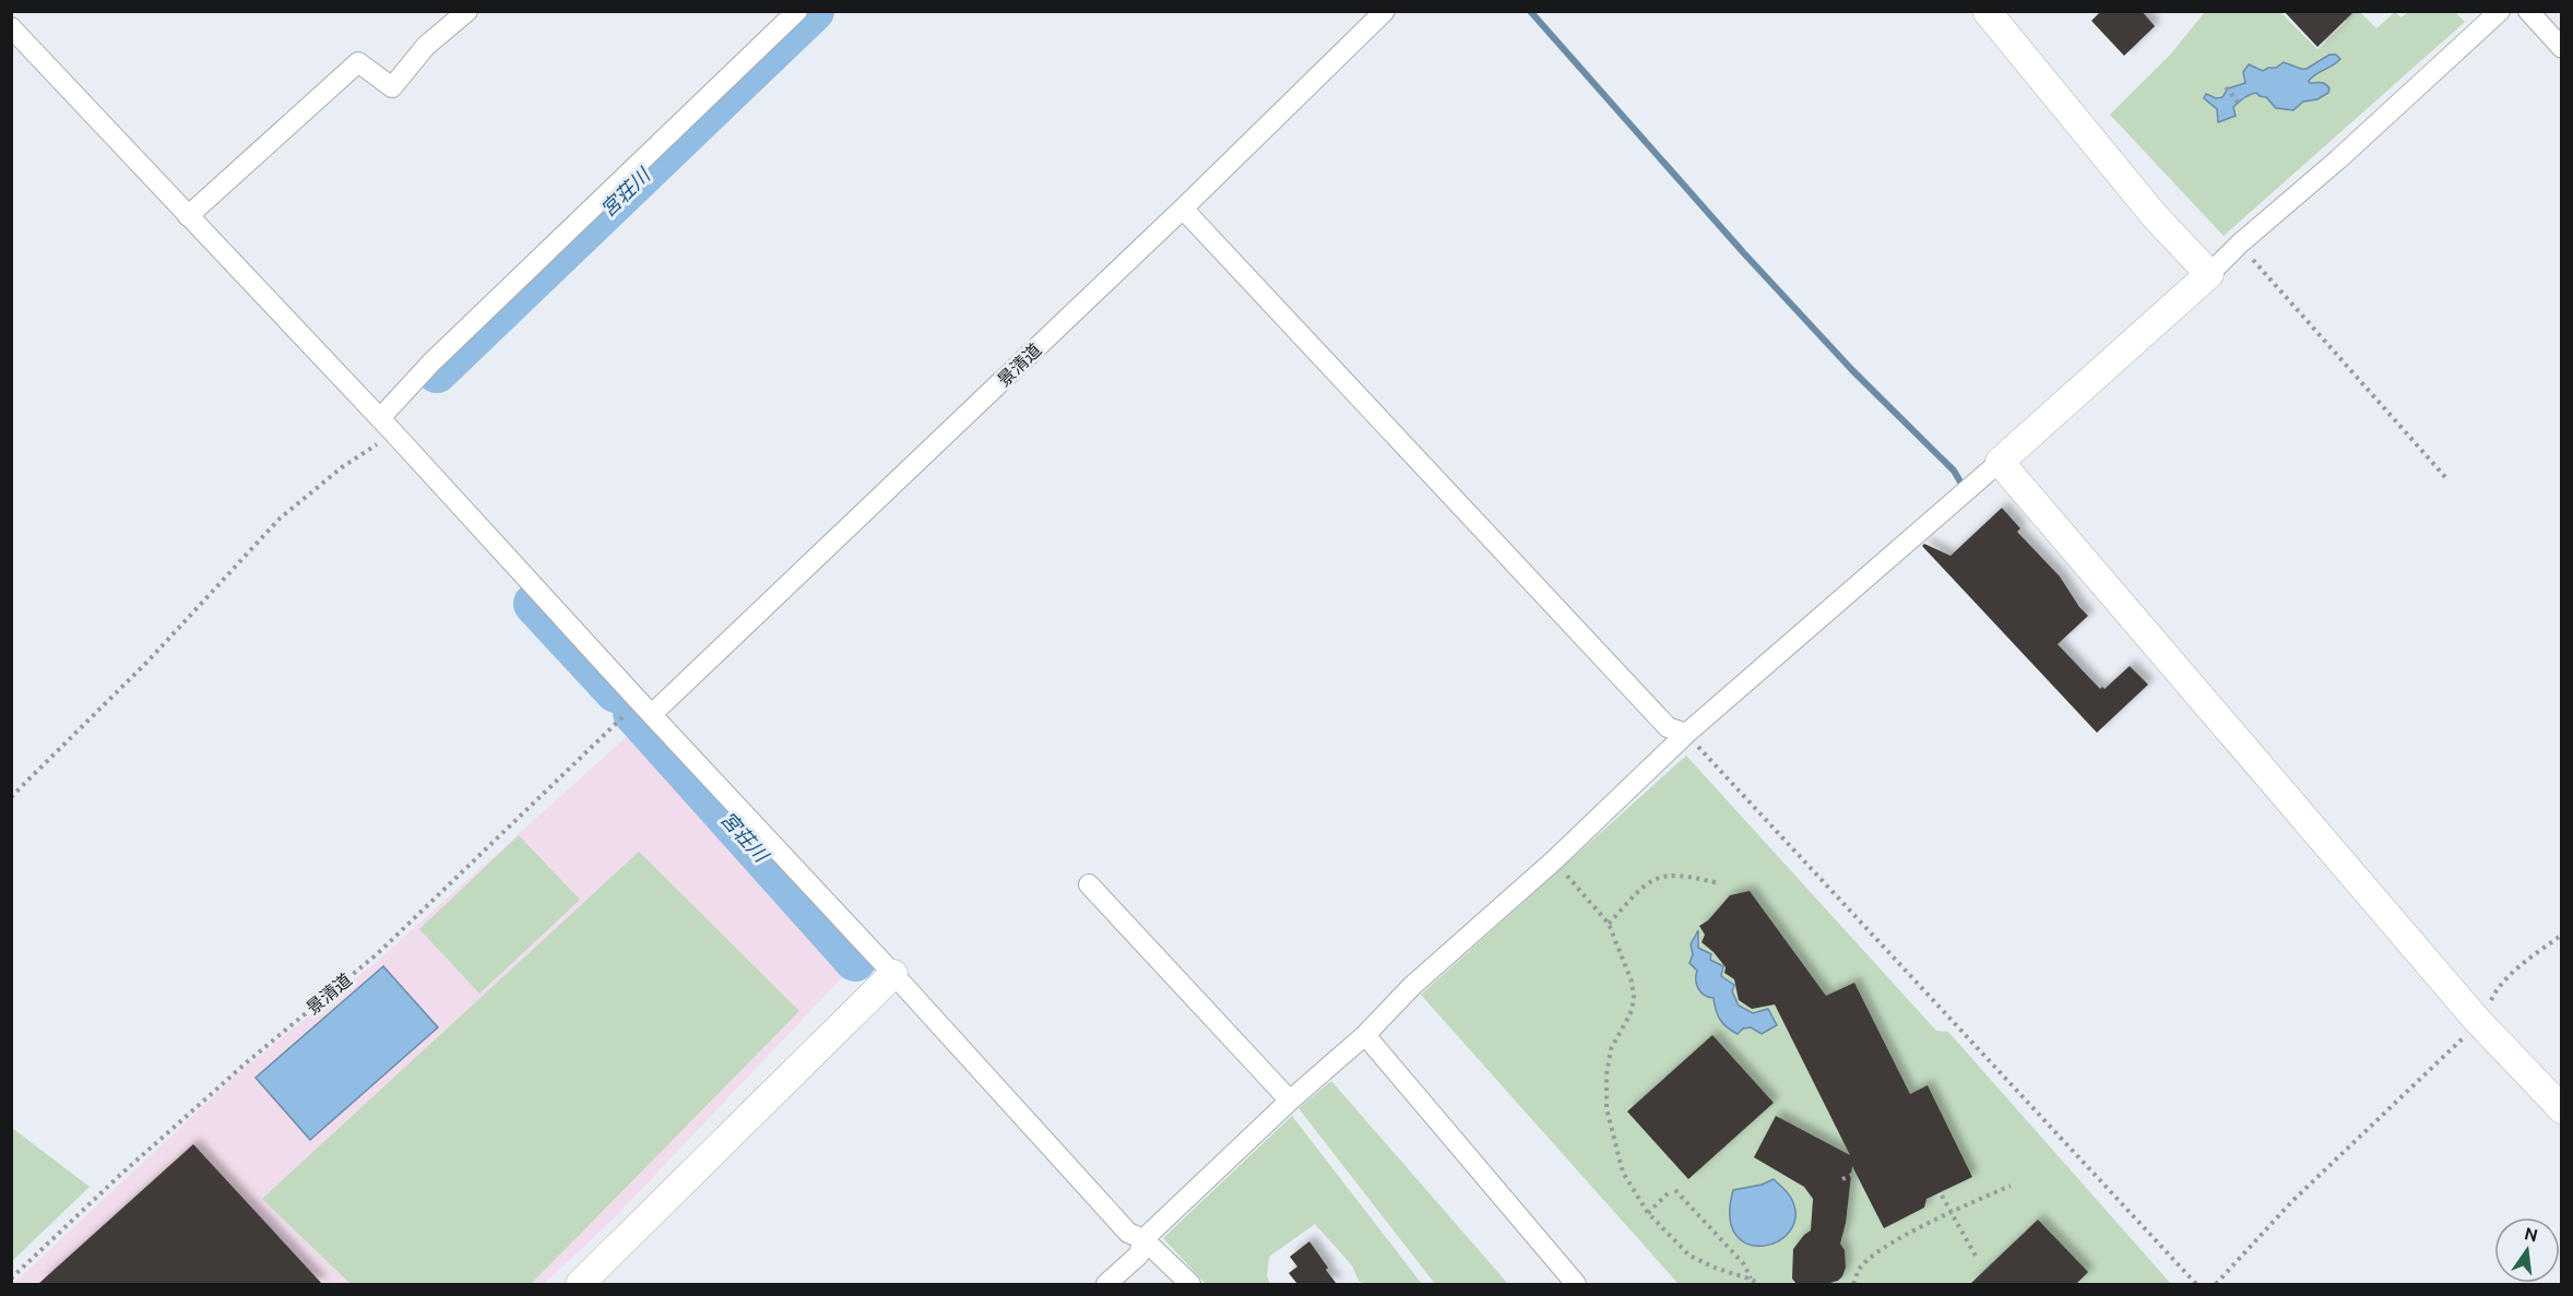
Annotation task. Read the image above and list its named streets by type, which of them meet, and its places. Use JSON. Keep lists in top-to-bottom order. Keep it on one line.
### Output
{"streets":{"street":["景清道"]},"water":["宮荘川"],"north":"top"}
